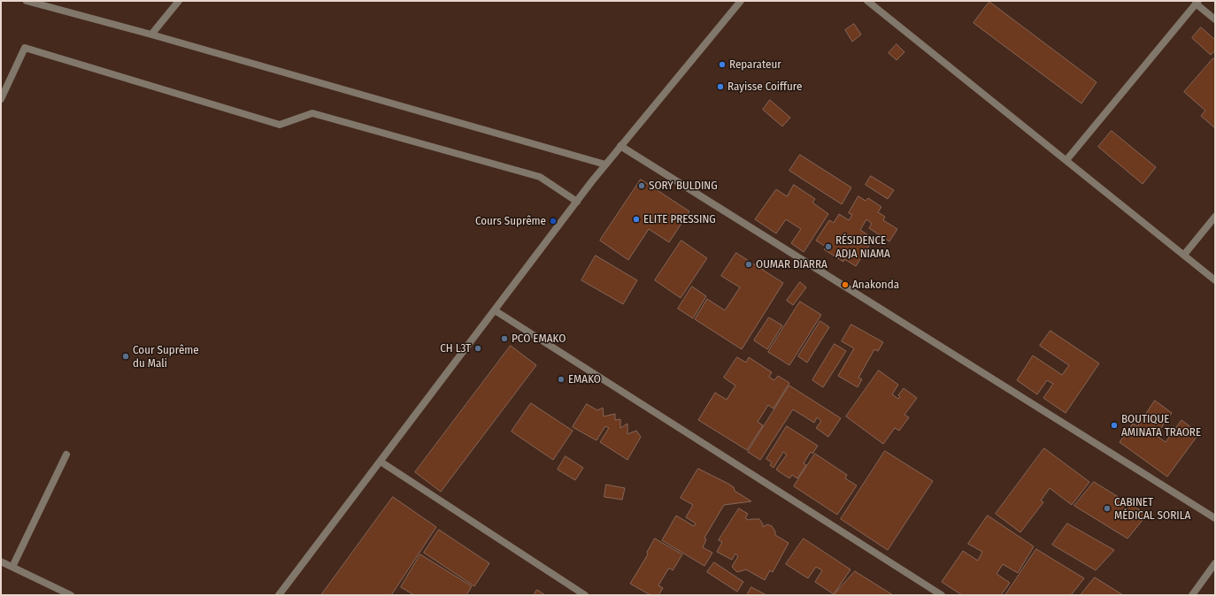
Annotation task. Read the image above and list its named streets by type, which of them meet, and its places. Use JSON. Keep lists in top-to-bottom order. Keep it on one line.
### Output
{"places":["Reparateur","Rayisse Coiffure","SORY BULDING","ELITE PRESSING","Cours Suprême","RÉSIDENCE ADJA NIAMA","OUMAR DIARRA","Anakonda","PCO EMAKO","CH L3T","Cour Suprême du Mali","EMAKO","BOUTIQUE AMINATA TRAORE","CABINET MÉDICAL SORILA"]}
